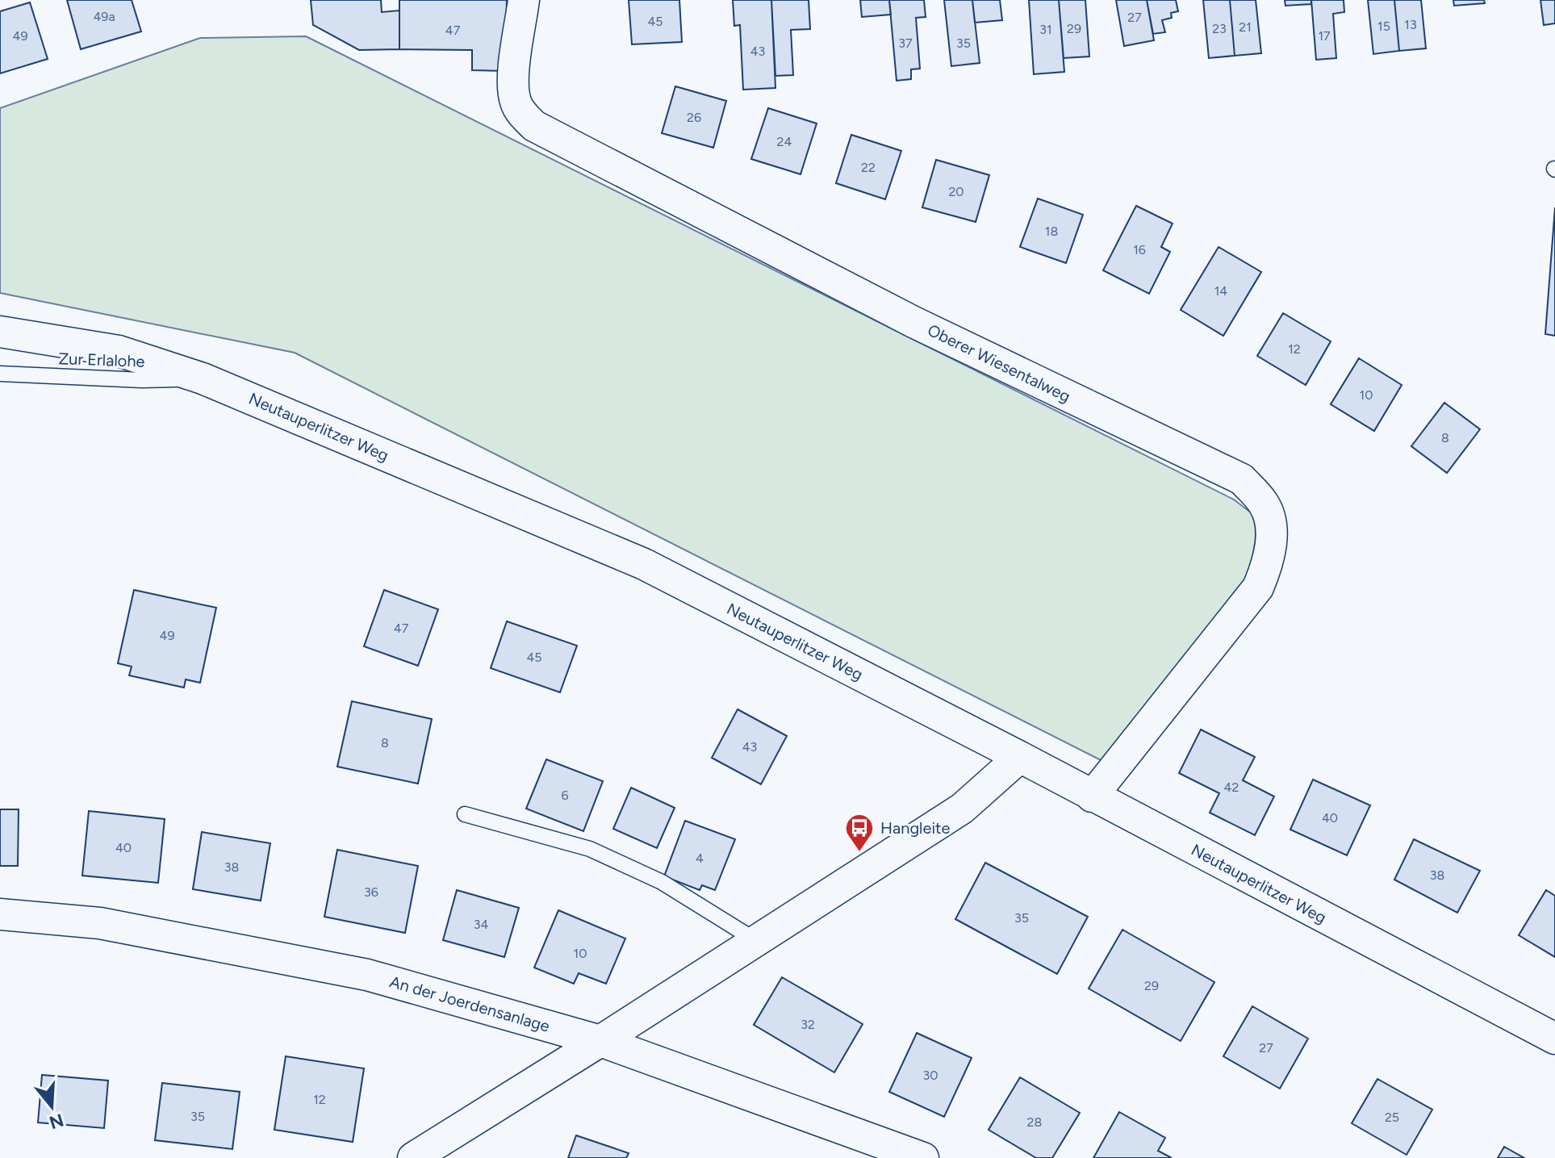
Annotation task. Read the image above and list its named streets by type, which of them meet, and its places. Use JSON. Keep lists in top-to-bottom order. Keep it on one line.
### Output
{"streets":{"street":["Oberer Wiesentalweg","Neutauperlitzer Weg","An der Joerdensanlage"],"lane":["Zur Erlalohe"]},"crossings":[["Zur Erlalohe","Neutauperlitzer Weg"],["Oberer Wiesentalweg","Neutauperlitzer Weg"]],"places":{"bus stop":["Hangleite"]},"house_numbers":["49a","27","45","13","15","21","29","23","31","47","49","17","37","35","43","26","24","22","20","18","16","14","12","10","8","47","49","45","8","43","42","6","40","40","4","38","38","36","35","34","10","29","32","27","30","12","35","25","28"],"north":"bottom"}
